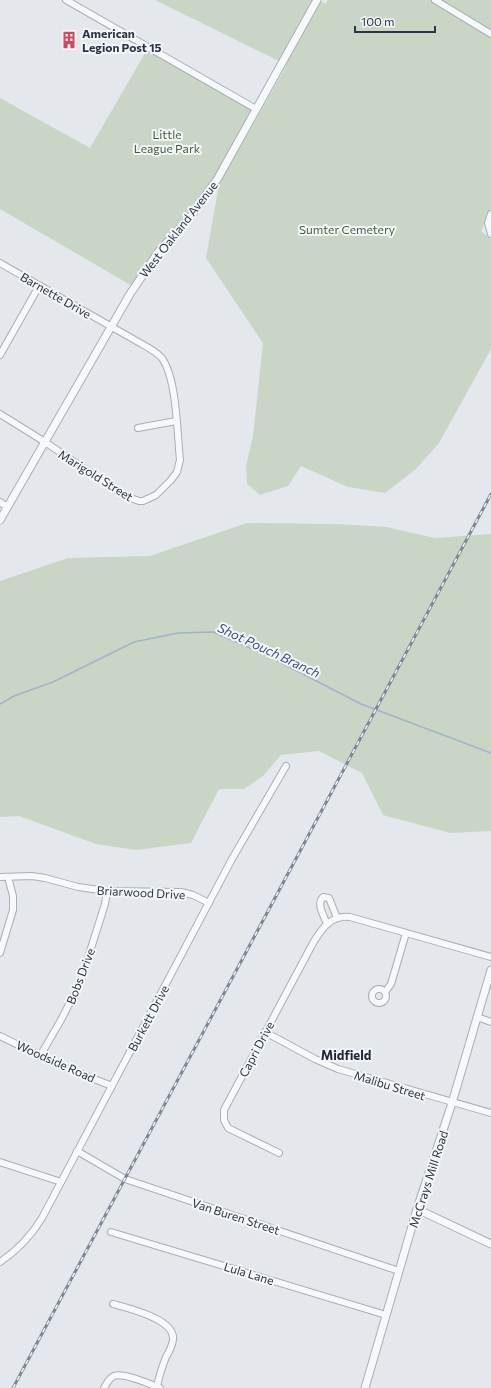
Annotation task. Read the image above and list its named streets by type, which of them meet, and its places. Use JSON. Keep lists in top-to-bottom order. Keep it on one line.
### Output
{"streets":{"street":["West Oakland Avenue","Barnette Drive","Marigold Street","Briarwood Drive","Bobs Drive","Burkett Drive","Capri Drive","Woodside Road","Malibu Street","McCrays Mill Road","Van Buren Street","Lula Lane"]},"crossings":[["West Oakland Avenue","Barnette Drive"],["West Oakland Avenue","Marigold Street"],["Barnette Drive","Marigold Street"],["Briarwood Drive","Bobs Drive"],["Briarwood Drive","Burkett Drive"],["Bobs Drive","Woodside Road"],["Burkett Drive","Woodside Road"],["Burkett Drive","Van Buren Street"],["Capri Drive","Malibu Street"],["Malibu Street","McCrays Mill Road"],["McCrays Mill Road","Van Buren Street"],["McCrays Mill Road","Lula Lane"]],"districts":["Midfield"],"water":["Shot Pouch Branch"],"parks":["Little League Park","Sumter Cemetery"],"places":{"building":["American Legion Post 15"]},"scale_bar":"100 m"}
